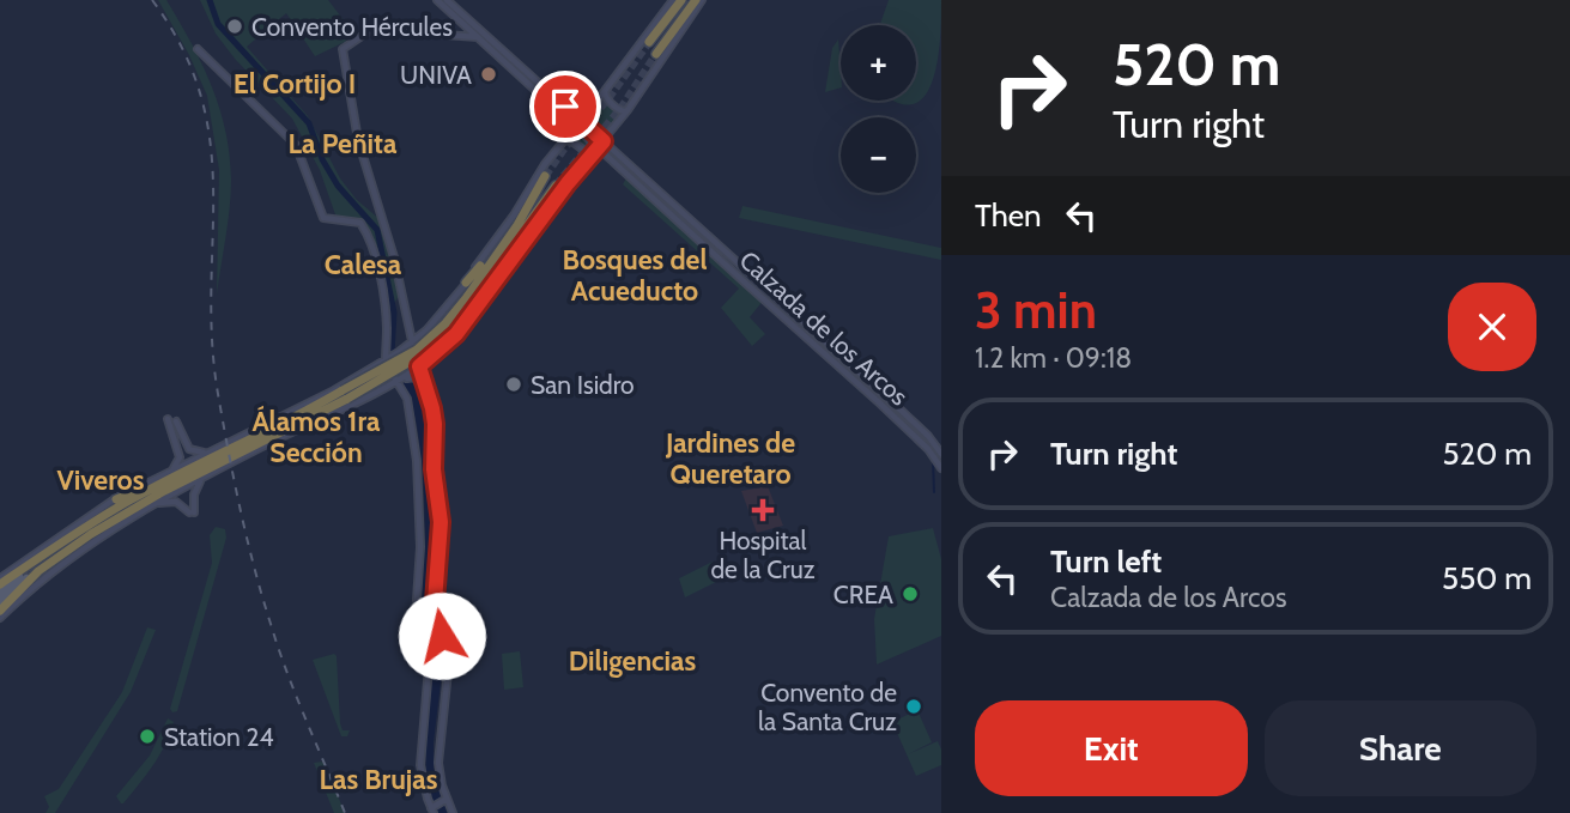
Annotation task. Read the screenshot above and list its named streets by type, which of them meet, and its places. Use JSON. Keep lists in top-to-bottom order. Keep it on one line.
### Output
{"streets":{"main road":["Calzada de los Arcos"]},"districts":["El Cortijo I","La Peñita","Bosques del Acueducto","Calesa","Álamos 1ra Sección","Jardines de Queretaro","Viveros","Diligencias","Las Brujas"],"places":{"other":["Convento Hércules","UNIVA","San Isidro","CREA","Convento de la Santa Cruz","Station 24"],"health":["Hospital de la Cruz"]},"page":{"turn":["520 m","Turn right"],"map_buttons":["+","−"],"then":"Then","heading":["3 min","1.2 km · 09:18"],"list":[{"name":"Turn right","value":"520 m"},{"name":"Turn left","note":"Calzada de los Arcos","value":"550 m"}],"buttons":["Exit","Share"]}}
